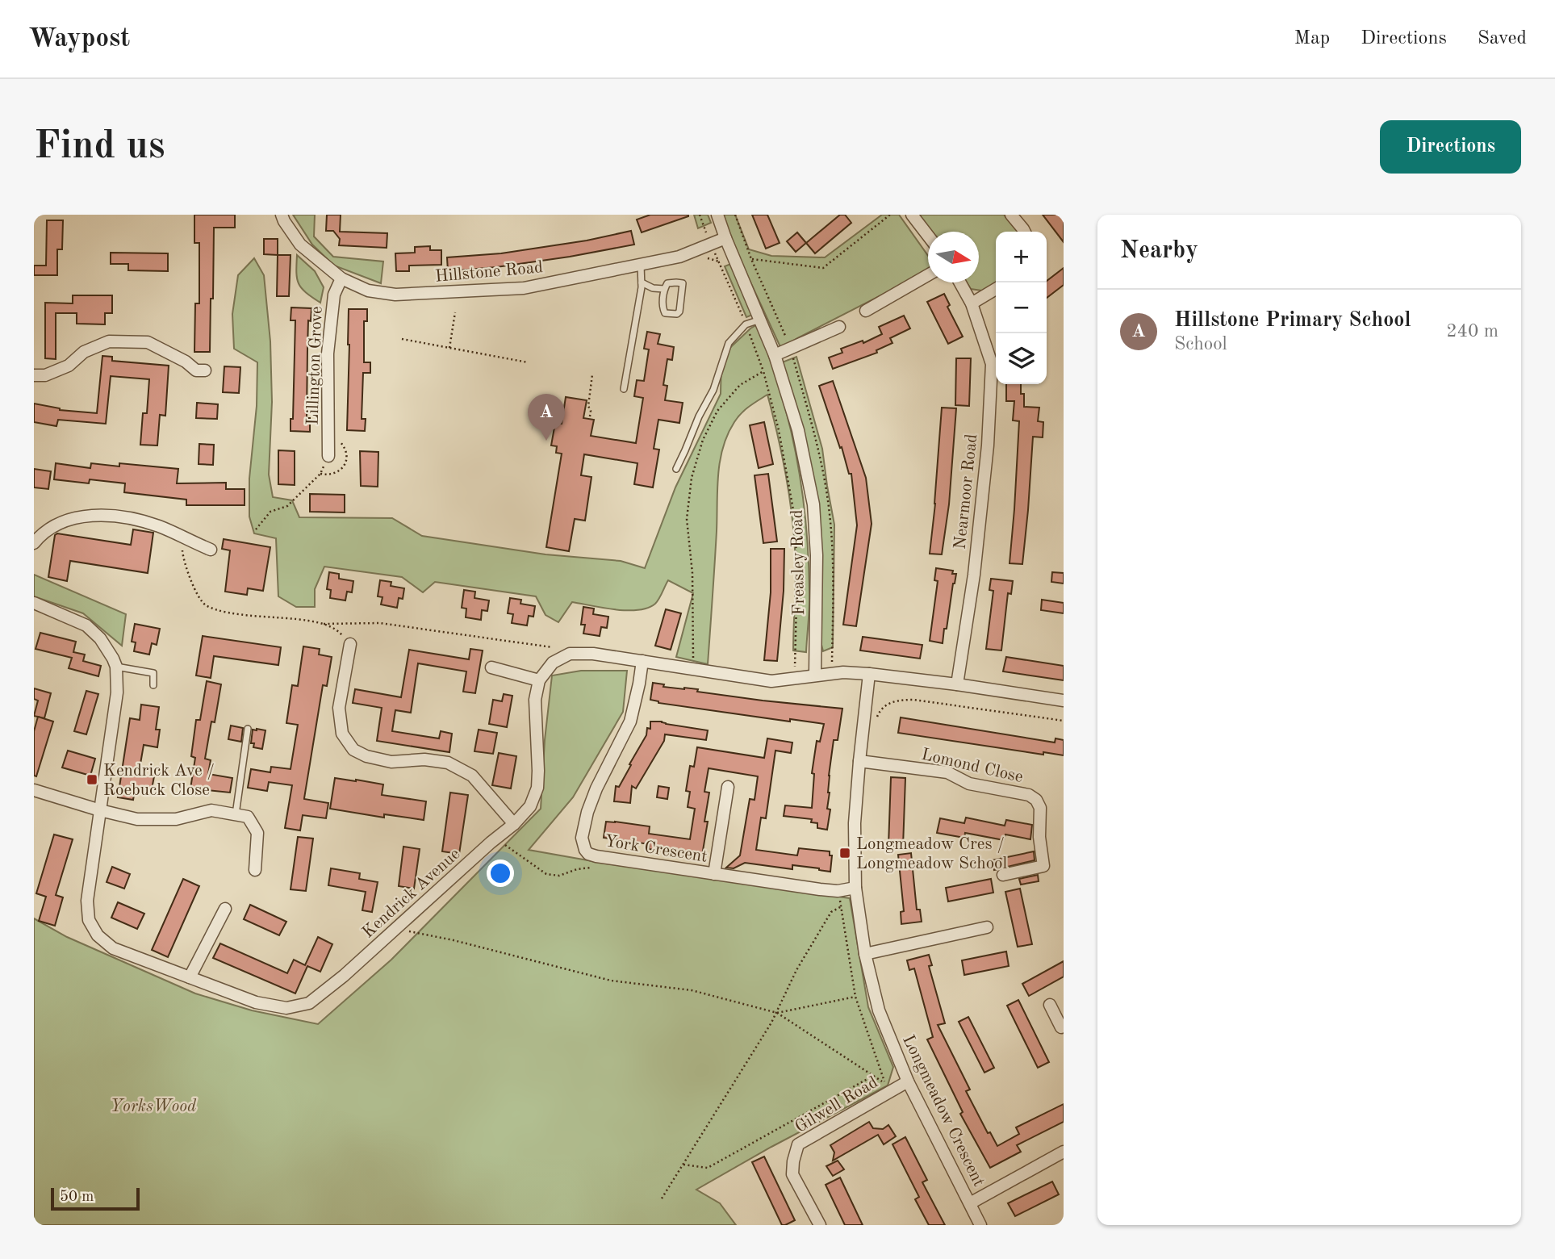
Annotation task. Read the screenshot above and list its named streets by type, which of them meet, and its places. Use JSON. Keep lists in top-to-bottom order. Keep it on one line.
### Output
{"streets":{"street":["Hillstone Road","Lillington Grove","Nearmoor Road","Freasley Road","Lomond Close","York Crescent","Kendrick Avenue","Gilwell Road","Longmeadow Crescent"]},"crossings":[["Hillstone Road","Lillington Grove"],["Hillstone Road","Freasley Road"],["Lomond Close","Longmeadow Crescent"],["York Crescent","Longmeadow Crescent"],["Gilwell Road","Longmeadow Crescent"]],"parks":["YorksWood"],"places":{"transit":["Kendrick Ave / Roebuck Close","Longmeadow Cres / Longmeadow School"]},"scale_bar":"50 m","north":"right","page":{"header":"Waypost","nav":["Map","Directions","Saved"],"buttons":"Directions","title":"Find us","heading":"Nearby","map_buttons":["+","−"],"list":[{"mark":"A","name":"Hillstone Primary School","note":"School","value":"240 m"}],"pins":"A","scale":"50 m"}}
